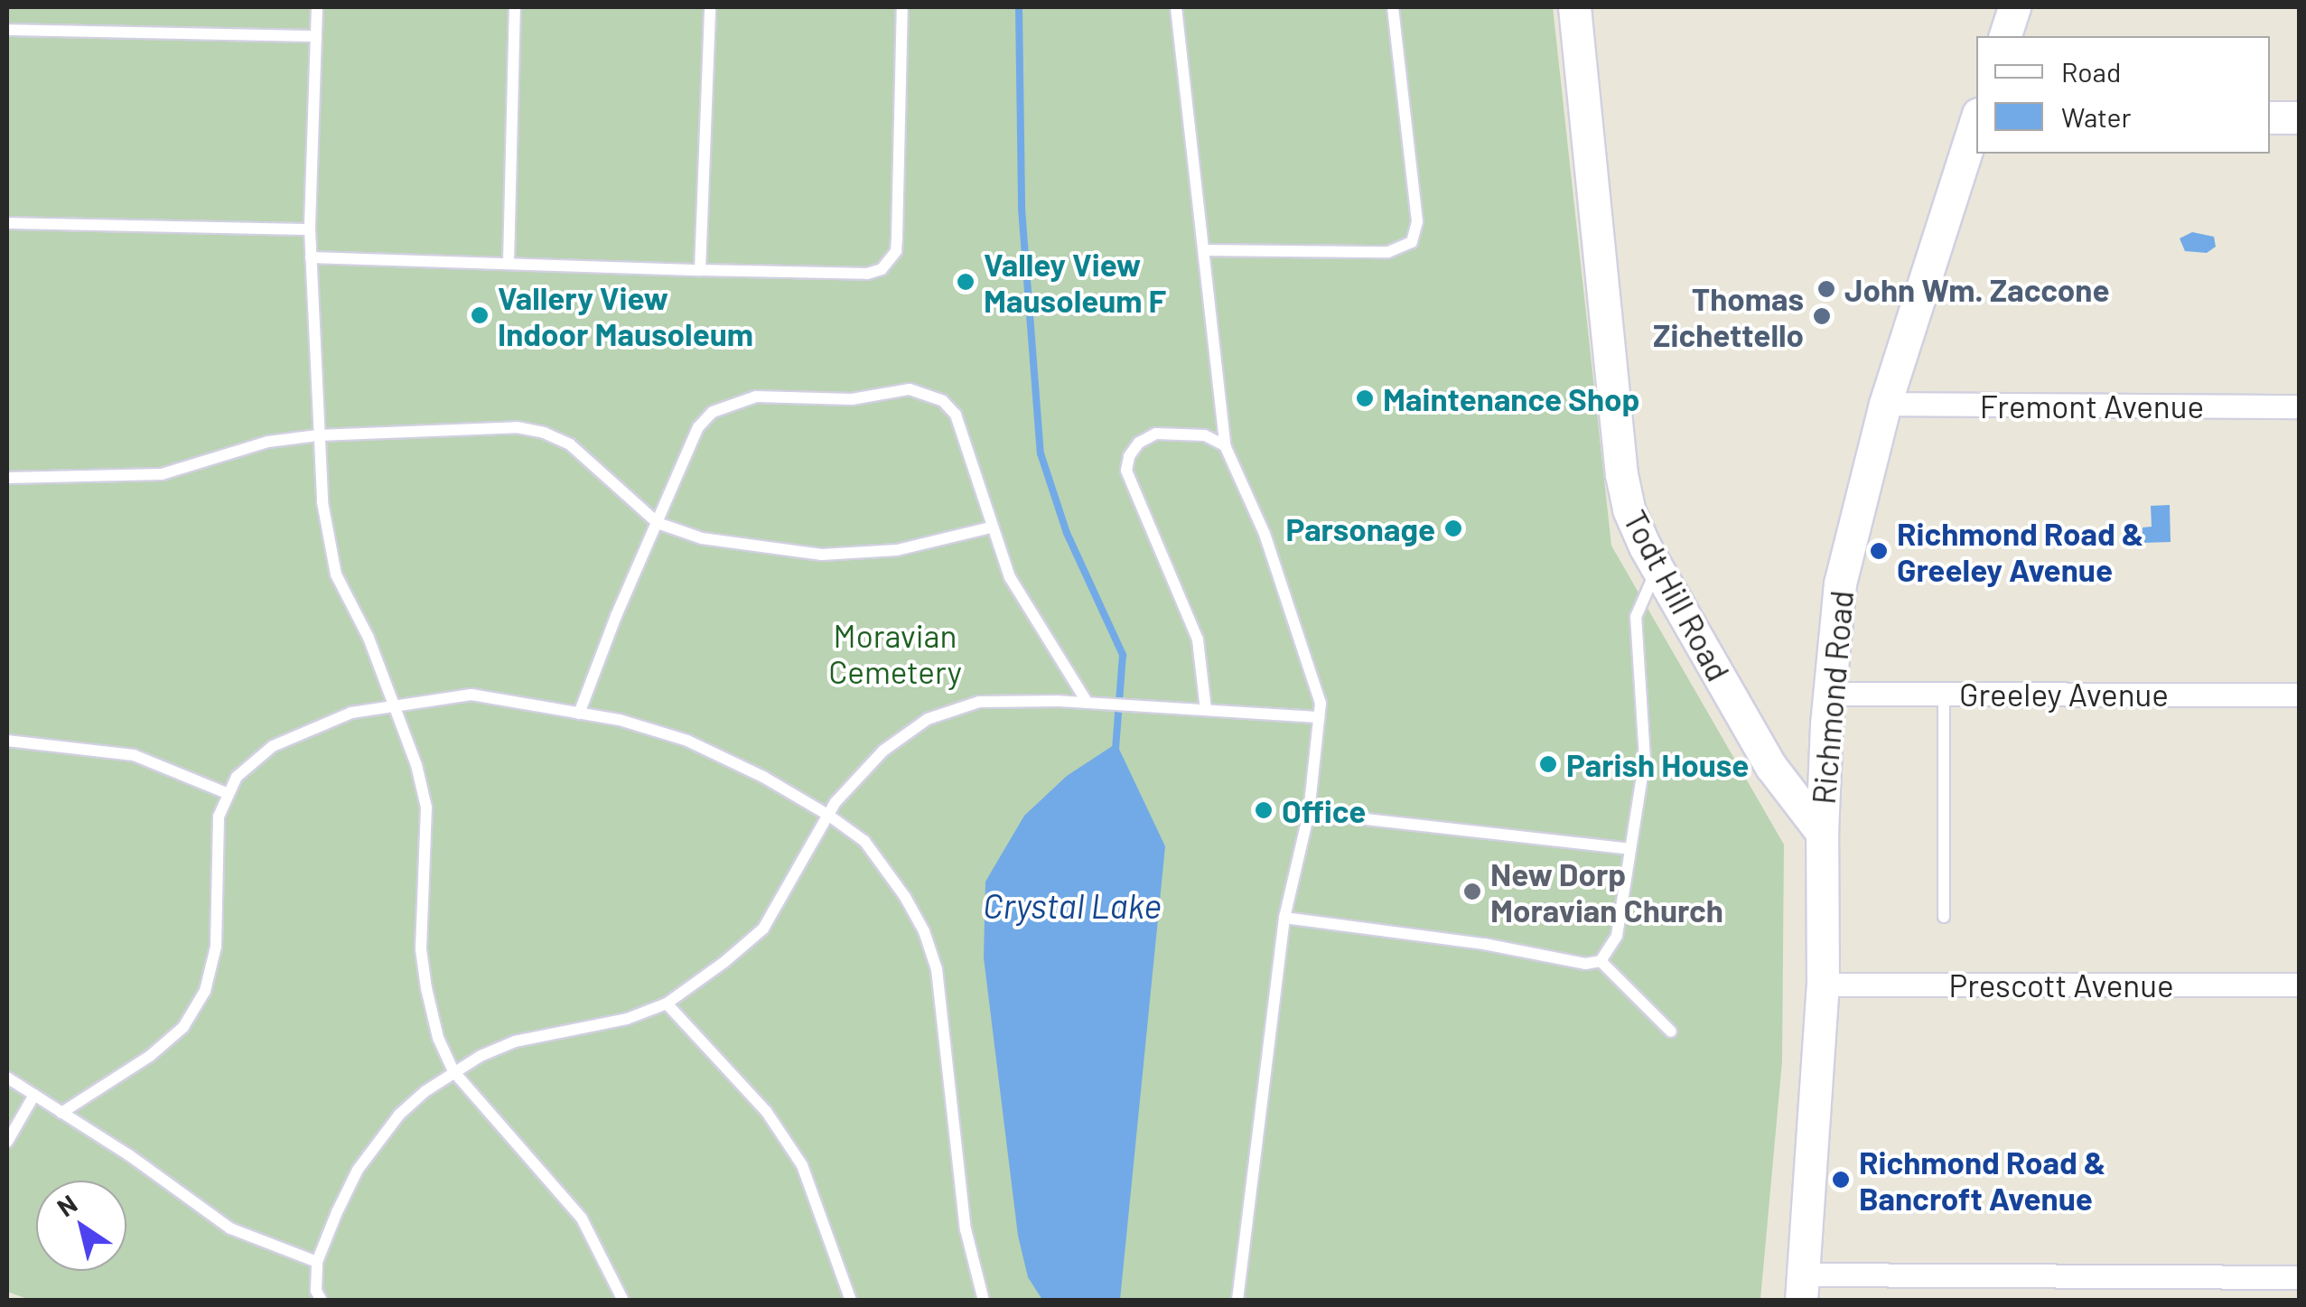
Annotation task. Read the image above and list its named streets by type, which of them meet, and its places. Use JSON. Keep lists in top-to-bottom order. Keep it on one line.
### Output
{"streets":{"main road":["Todt Hill Road","Richmond Road"],"street":["Fremont Avenue","Greeley Avenue","Prescott Avenue"]},"crossings":[["Fremont Avenue","Richmond Road"],["Todt Hill Road","Richmond Road"],["Greeley Avenue","Richmond Road"],["Richmond Road","Prescott Avenue"]],"water":["Crystal Lake"],"parks":["Moravian Cemetery"],"places":["Valley View Mausoleum F","John Wm. Zaccone","Vallery View Indoor Mausoleum","Thomas Zichettello","Maintenance Shop","Parsonage","Richmond Road & Greeley Avenue","Parish House","Office","New Dorp Moravian Church","Richmond Road & Bancroft Avenue"],"legend":["Road","Water"],"north":"top left"}
